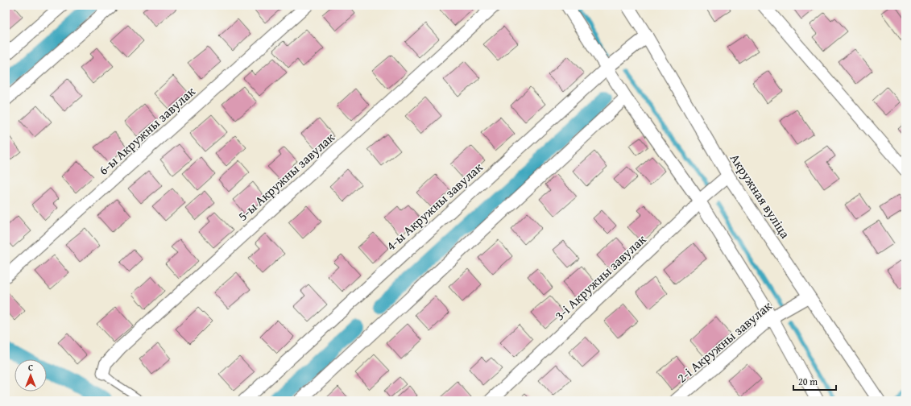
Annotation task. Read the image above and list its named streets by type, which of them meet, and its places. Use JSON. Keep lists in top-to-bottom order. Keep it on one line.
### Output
{"streets":{"street":["6-ы Акружны завулак","5-ы Акружны завулак","Акружная вуліца","4-ы Акружны завулак","3-і Акружны завулак","2-і Акружны завулак"]},"crossings":[["Акружная вуліца","4-ы Акружны завулак"],["Акружная вуліца","3-і Акружны завулак"],["Акружная вуліца","2-і Акружны завулак"]],"scale_bar":"20 m","north":"top"}
